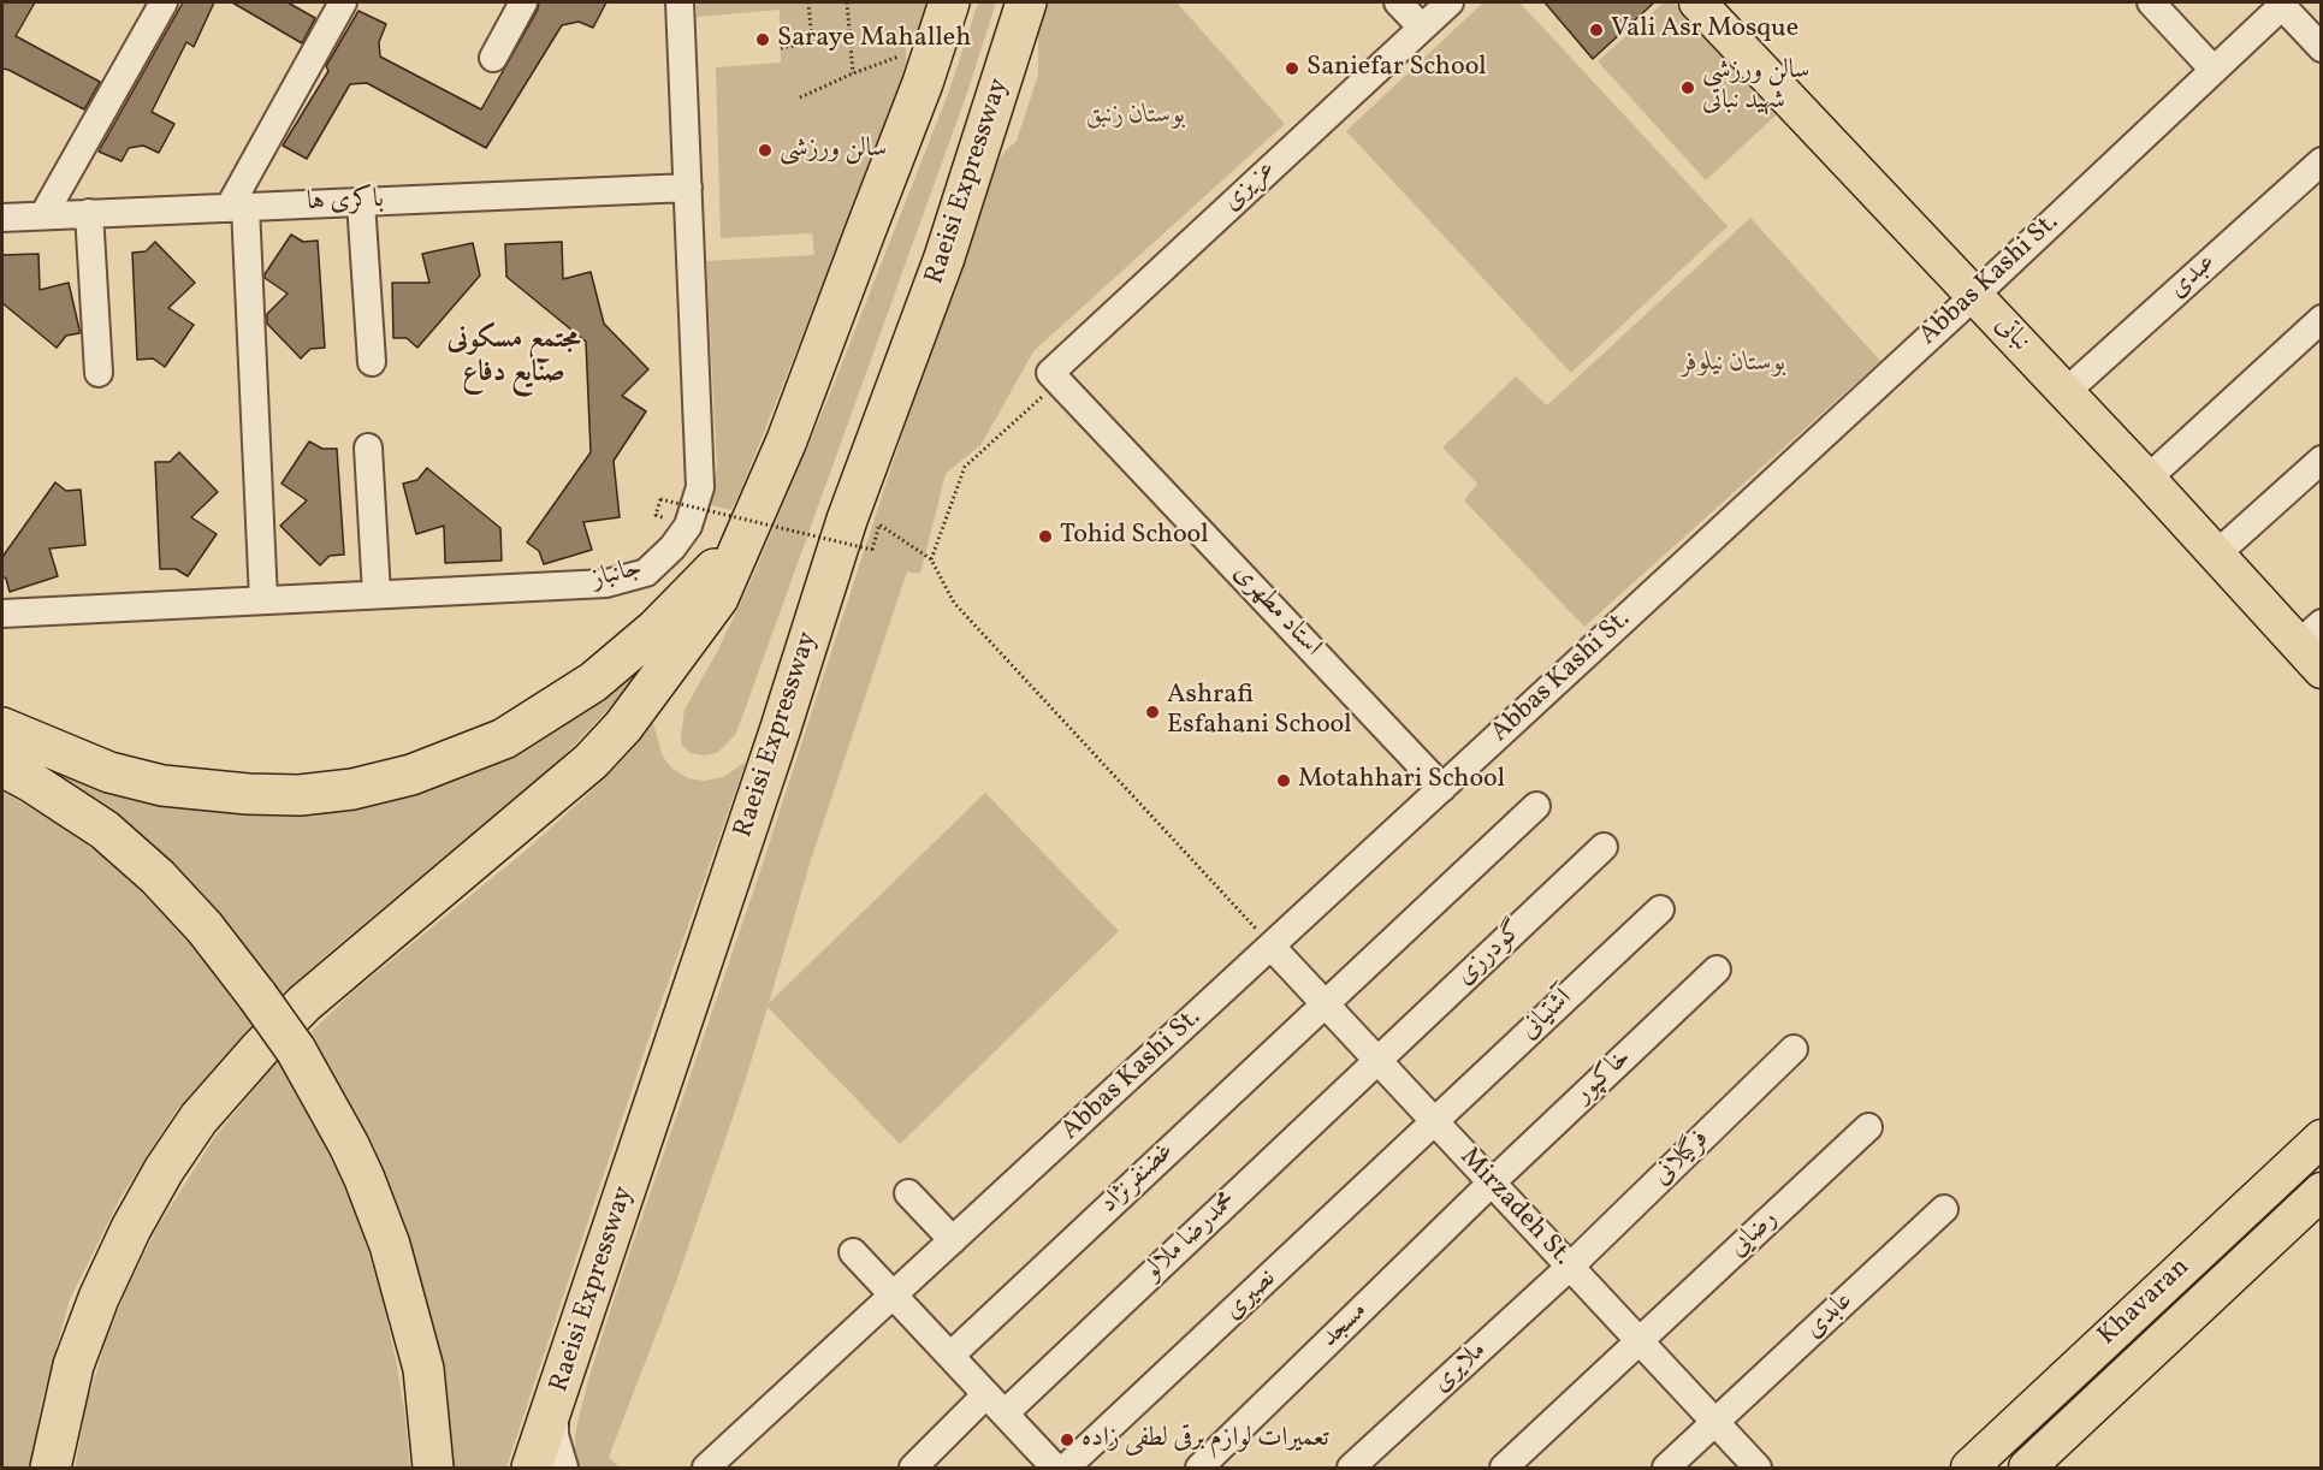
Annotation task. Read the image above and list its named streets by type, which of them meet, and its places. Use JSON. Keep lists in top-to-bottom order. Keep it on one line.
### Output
{"streets":{"highway":["Raeisi Expressway"],"main road":["نباتی","Khavaran"],"street":["عزیزی","باکری ها","عبدی","Abbas Kashi St.","جانباز","استاد مطهری","گودرزی","آشتیانی","خاکپور","فرگیلانی","غضنفرنژاد","Mirzadeh St.","رضایی","محمدرضا ملالو","نصیری","عابدی","مسجد","ملایری"]},"crossings":[["عزیزی","استاد مطهری"],["باکری ها","جانباز"],["عبدی","نباتی"],["Abbas Kashi St.","نباتی"],["Abbas Kashi St.","استاد مطهری"],["Abbas Kashi St.","Mirzadeh St."],["گودرزی","Mirzadeh St."],["گودرزی","محمدرضا ملالو"],["آشتیانی","Mirzadeh St."],["آشتیانی","نصیری"],["خاکپور","Mirzadeh St."],["خاکپور","مسجد"],["فرگیلانی","Mirzadeh St."],["فرگیلانی","ملایری"],["غضنفرنژاد","Mirzadeh St."],["Mirzadeh St.","رضایی"],["Mirzadeh St.","محمدرضا ملالو"],["Mirzadeh St.","نصیری"],["Mirzadeh St.","عابدی"],["Mirzadeh St.","مسجد"],["Mirzadeh St.","ملایری"]],"districts":["مجتمع مسکونی صنایع دفاع"],"parks":["بوستان زنبق","بوستان نیلوفر"],"places":["Vali Asr Mosque","Saraye Mahalleh","Saniefar School","سالن ورزشی شهید نباتی","سالن ورزشی","Tohid School","Ashrafi Esfahani School","Motahhari School","تعمیرات لوازم برقی لطفی زاده"]}
